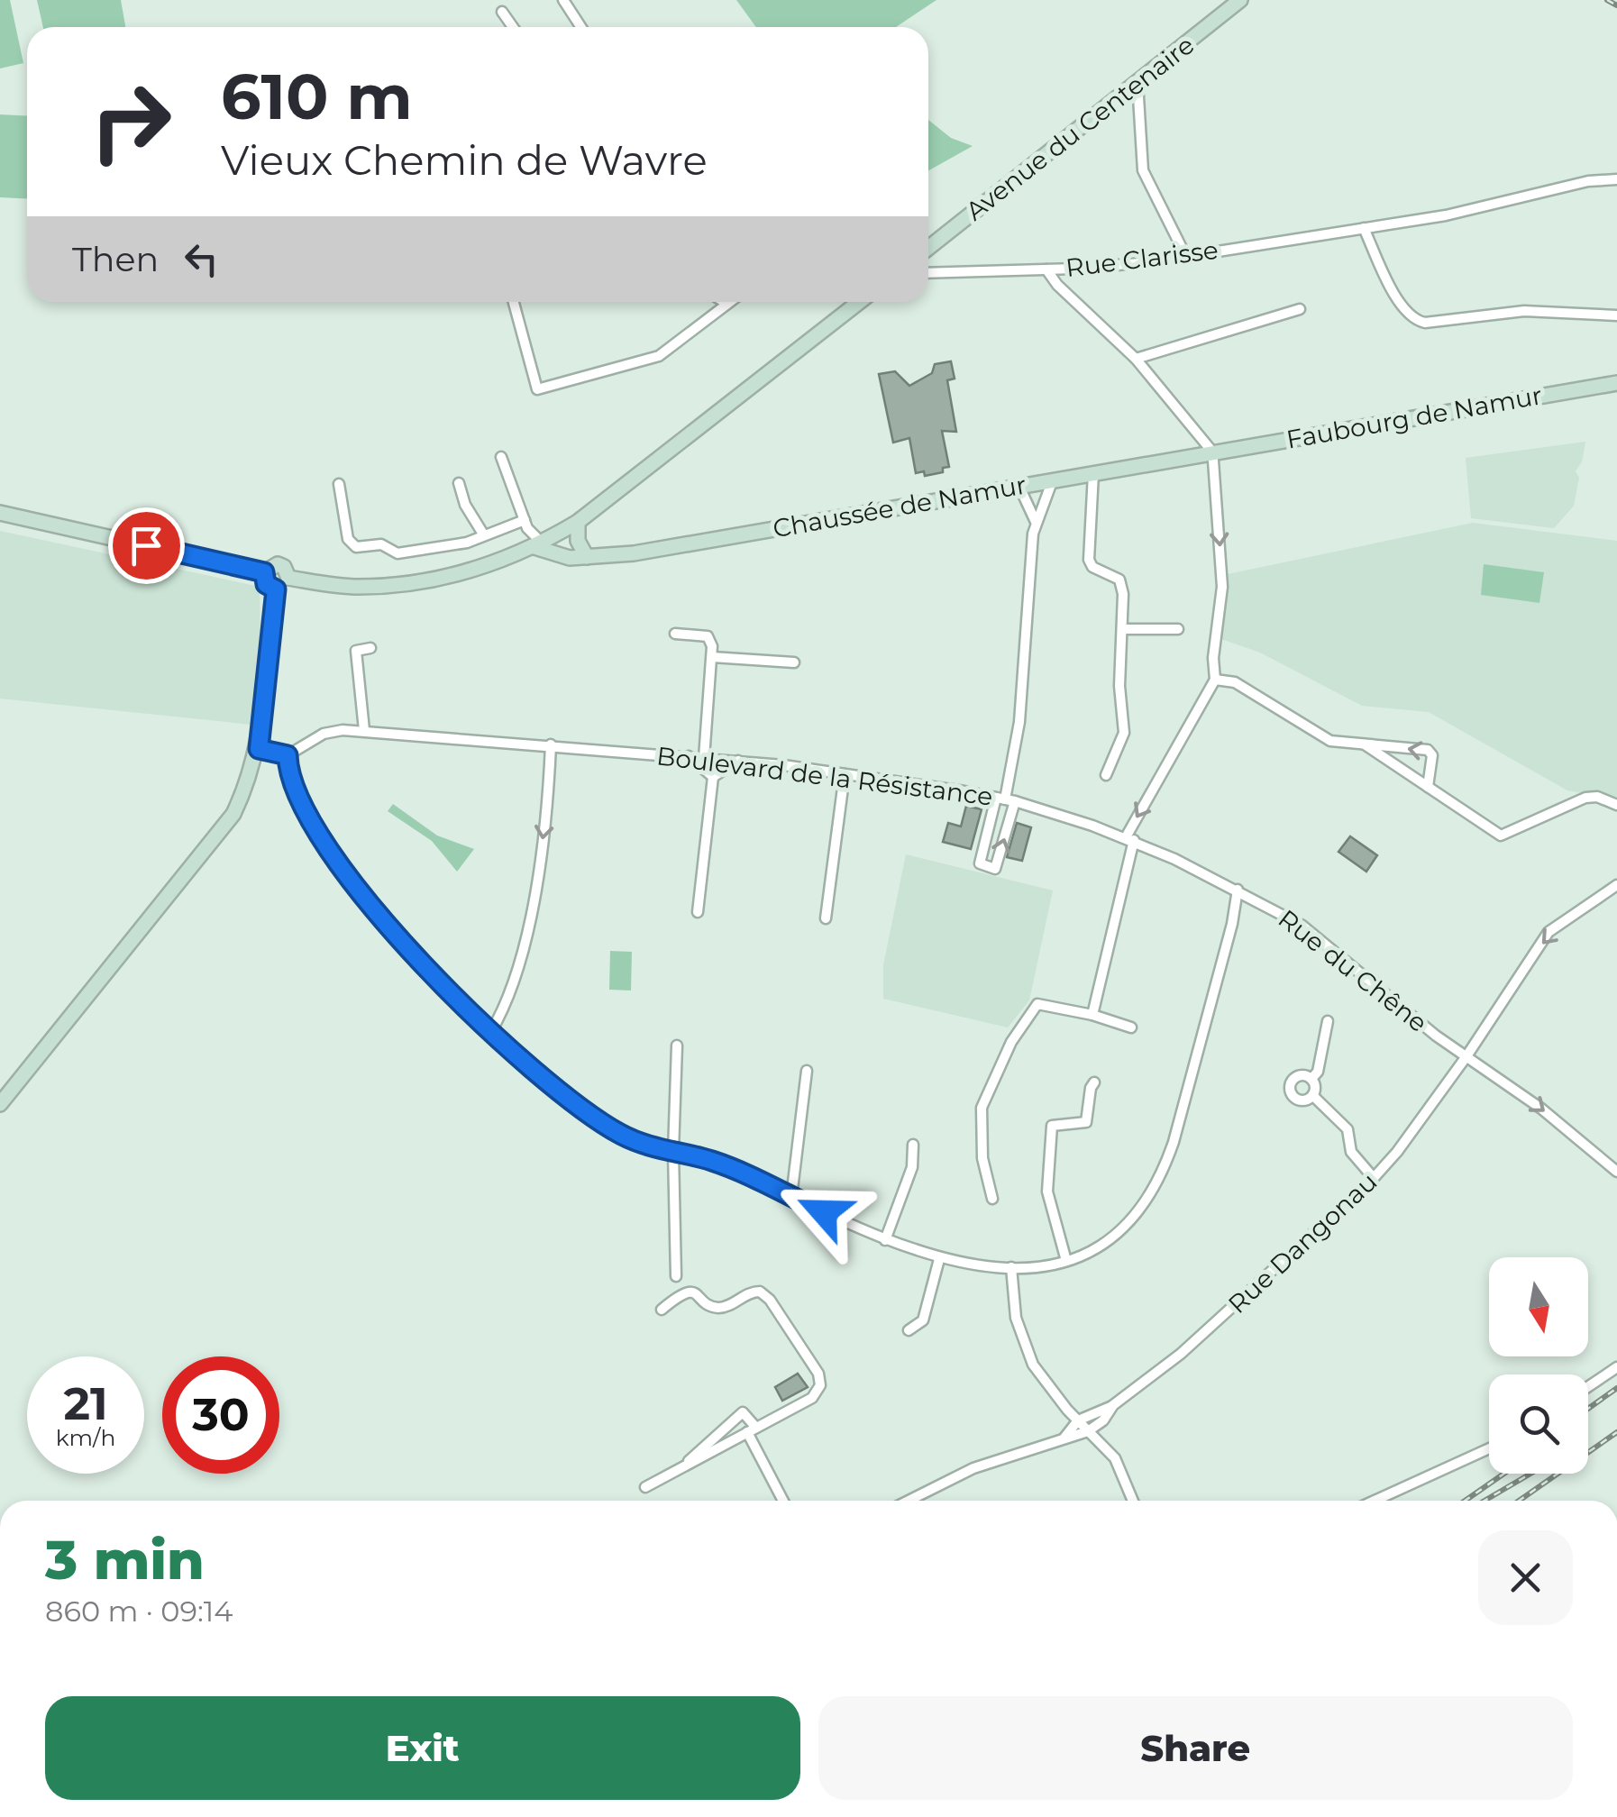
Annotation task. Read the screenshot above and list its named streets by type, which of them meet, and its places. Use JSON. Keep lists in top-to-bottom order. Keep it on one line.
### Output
{"streets":{"street":["Avenue du Centenaire","Rue Clarisse","Faubourg de Namur","Chaussée de Namur","Boulevard de la Résistance","Rue du Chêne","Rue Dangonau"]},"crossings":[["Faubourg de Namur","Chaussée de Namur"],["Boulevard de la Résistance","Rue du Chêne"],["Rue du Chêne","Rue Dangonau"]],"one_way":["Rue du Chêne"],"north":"bottom","page":{"turn":["610 m","Vieux Chemin de Wavre"],"then":"Then","speed":"21 km/h","limit":"30","heading":["3 min","860 m · 09:14"],"buttons":["Exit","Share"]}}
